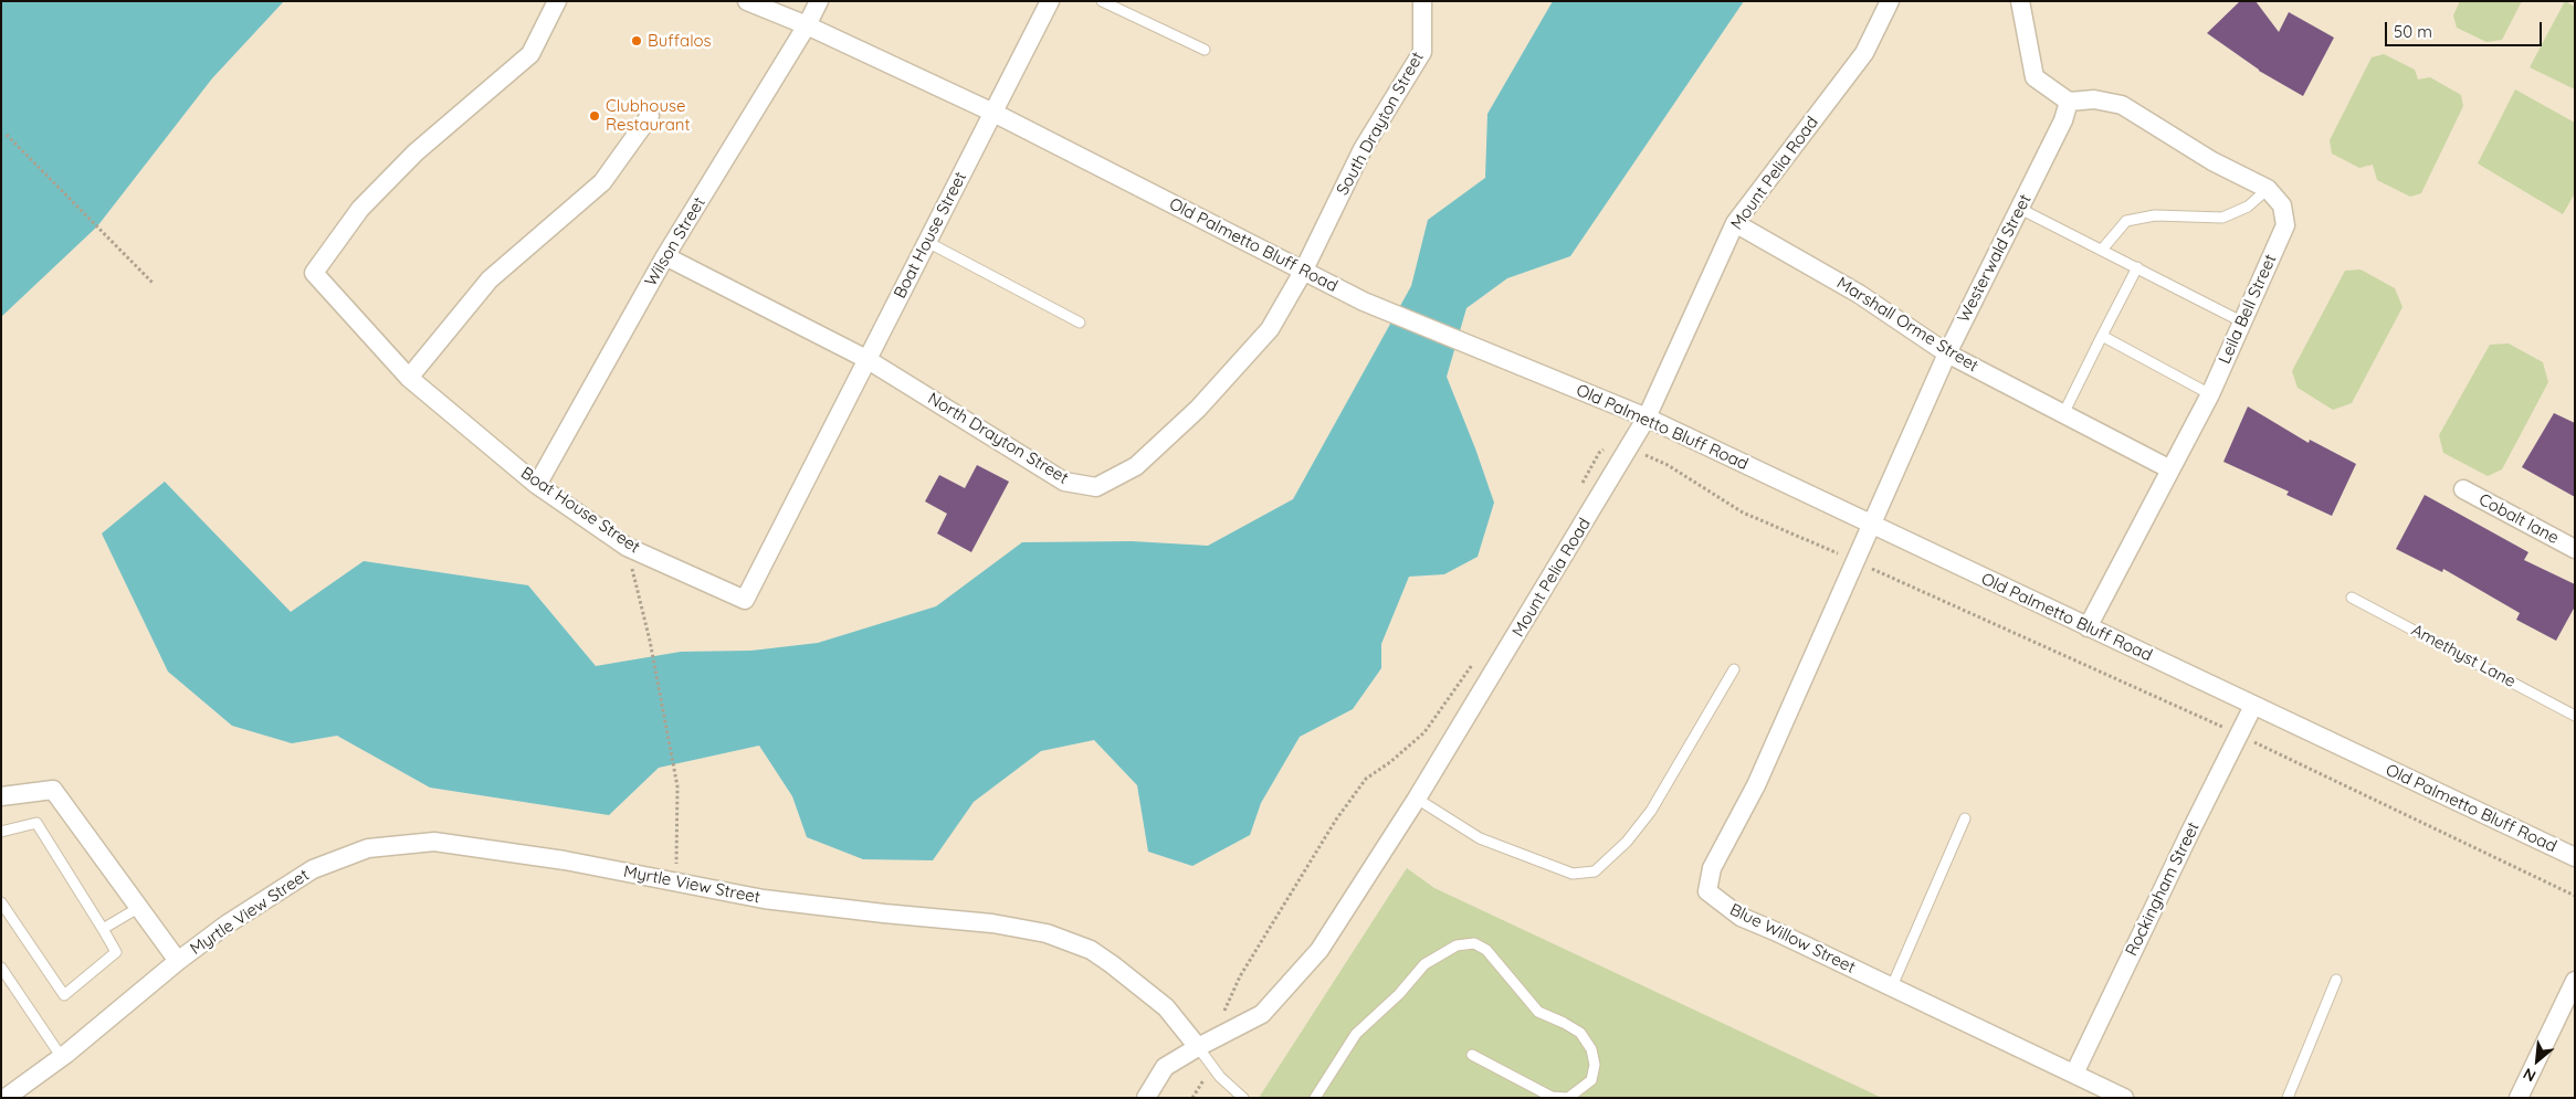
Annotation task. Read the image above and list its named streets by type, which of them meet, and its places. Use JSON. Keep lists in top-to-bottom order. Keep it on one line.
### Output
{"streets":{"street":["South Drayton Street","Mount Pelia Road","Boat House Street","Wilson Street","Old Palmetto Bluff Road","Westerwald Street","Leila Bell Street","Marshall Orme Street","North Drayton Street","Cobalt lane","Myrtle View Street","Rockingham Street","Blue Willow Street"],"lane":["Amethyst Lane"]},"crossings":[["South Drayton Street","Old Palmetto Bluff Road"],["South Drayton Street","North Drayton Street"],["Mount Pelia Road","Old Palmetto Bluff Road"],["Mount Pelia Road","Marshall Orme Street"],["Mount Pelia Road","Myrtle View Street"],["Boat House Street","Wilson Street"],["Boat House Street","Old Palmetto Bluff Road"],["Boat House Street","North Drayton Street"],["Wilson Street","Old Palmetto Bluff Road"],["Wilson Street","North Drayton Street"],["Old Palmetto Bluff Road","Westerwald Street"],["Old Palmetto Bluff Road","Leila Bell Street"],["Old Palmetto Bluff Road","North Drayton Street"],["Old Palmetto Bluff Road","Rockingham Street"],["Old Palmetto Bluff Road","Blue Willow Street"],["Westerwald Street","Leila Bell Street"],["Westerwald Street","Marshall Orme Street"],["Westerwald Street","Blue Willow Street"],["Leila Bell Street","Marshall Orme Street"],["Rockingham Street","Blue Willow Street"]],"places":["Buffalos","Clubhouse Restaurant"],"scale_bar":"50 m","north":"bottom left"}
